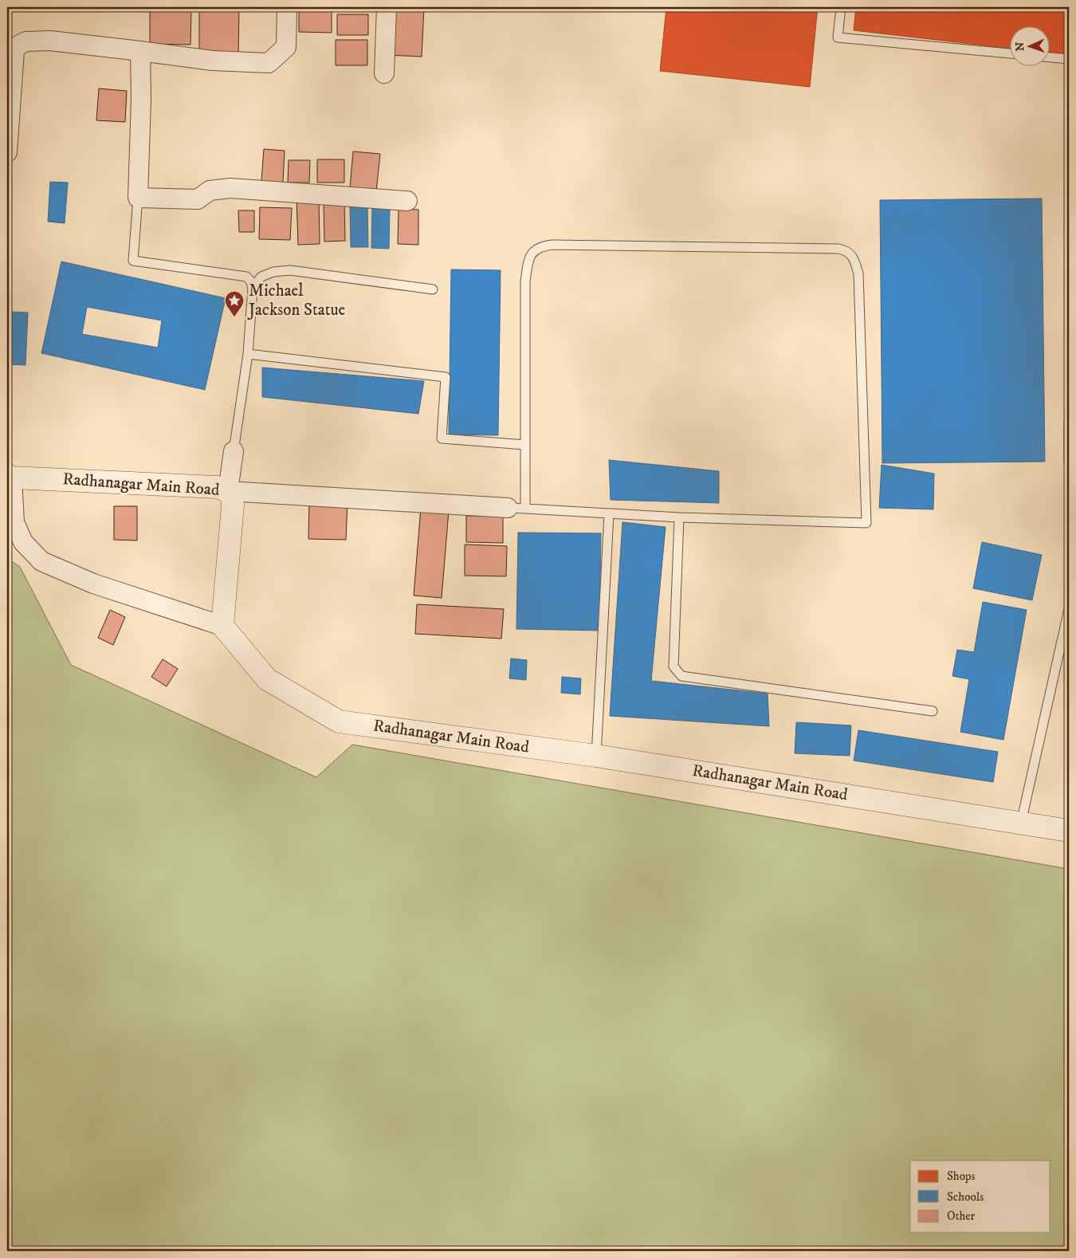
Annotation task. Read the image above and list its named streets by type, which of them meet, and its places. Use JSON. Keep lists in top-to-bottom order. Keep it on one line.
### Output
{"streets":{"street":["Radhanagar Main Road"]},"places":{"place":["Michael Jackson Statue"]},"legend":["Shops","Schools","Other"],"north":"left"}
